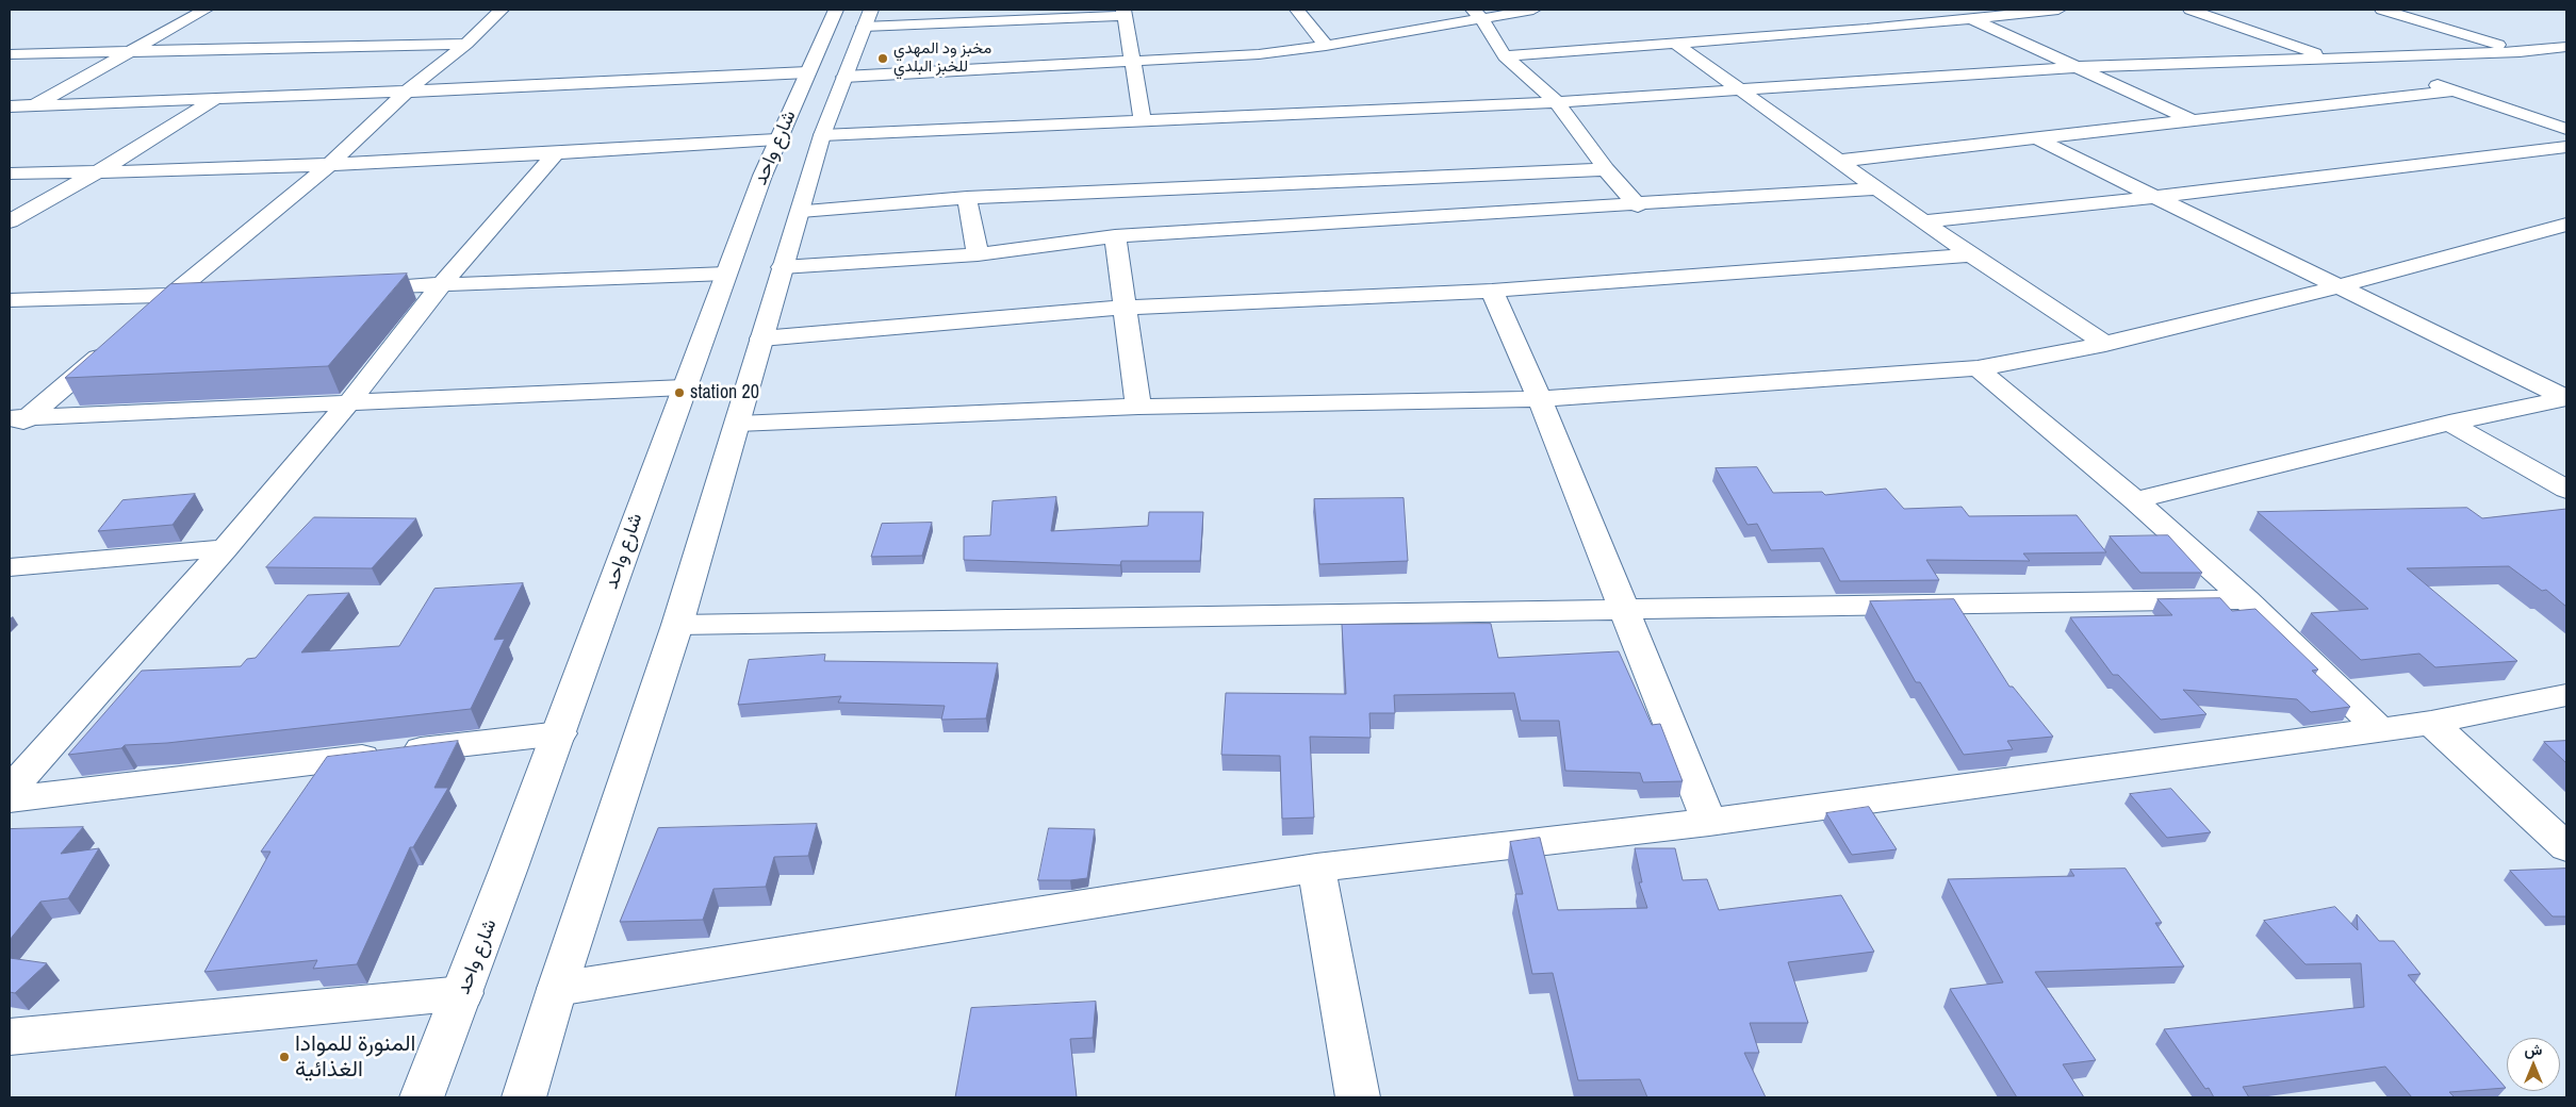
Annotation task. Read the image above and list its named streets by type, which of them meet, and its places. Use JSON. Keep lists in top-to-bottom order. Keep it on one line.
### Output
{"streets":{"street":["شارع واحد"]},"places":["مخبز ود المهدي للخبز البلدي","station 20","المنورة للموادا الغذائية"],"north":"top"}
